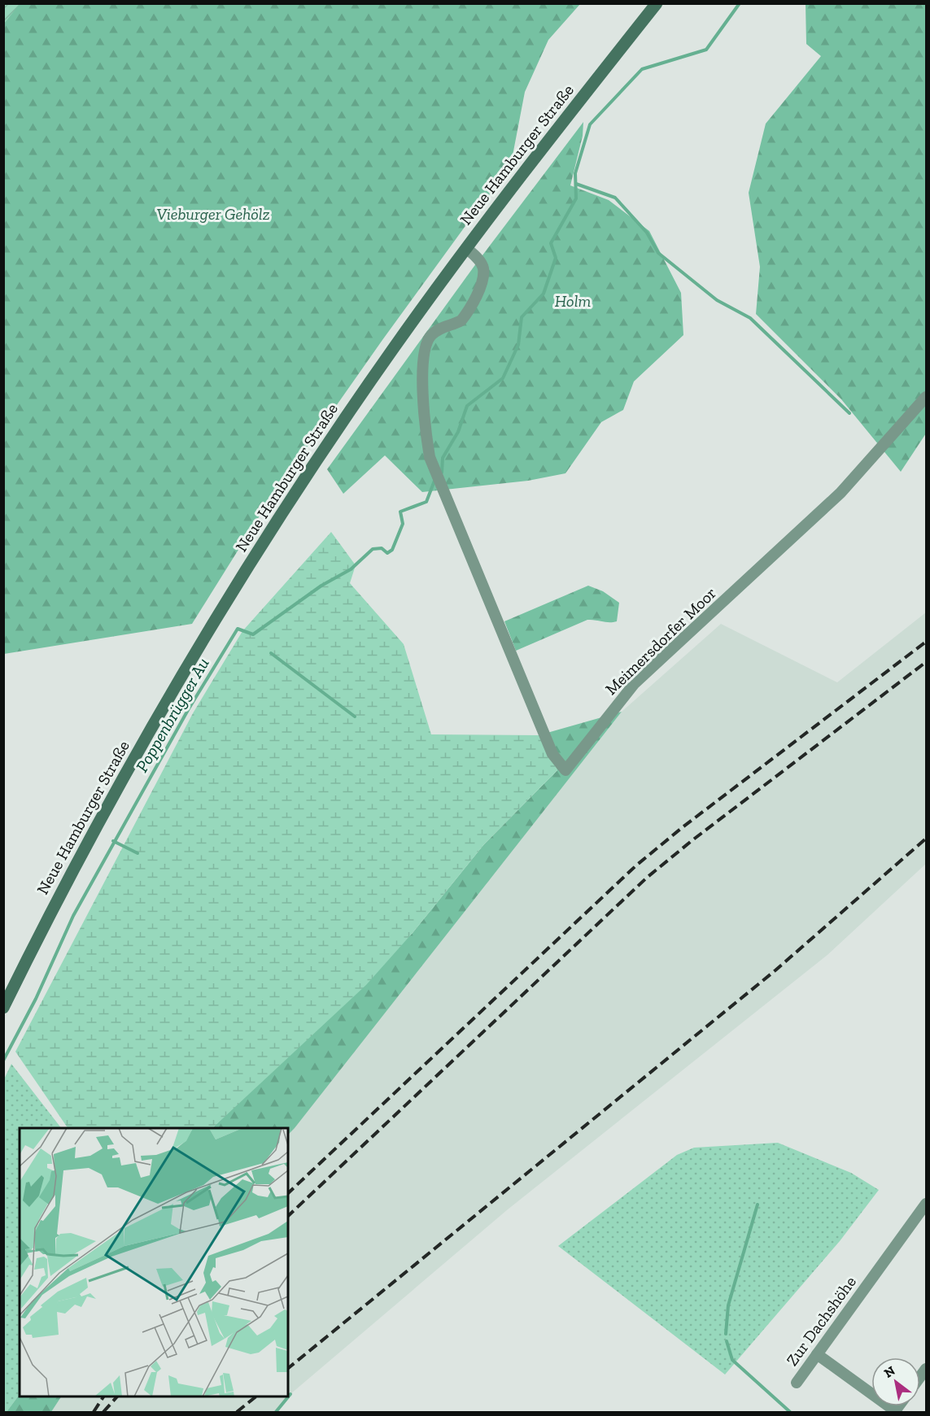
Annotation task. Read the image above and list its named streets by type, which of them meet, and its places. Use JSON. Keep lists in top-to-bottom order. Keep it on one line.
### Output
{"streets":{"main road":["Neue Hamburger Straße"],"street":["Meimersdorfer Moor","Zur Dachshöhe"]},"crossings":[["Neue Hamburger Straße","Meimersdorfer Moor"]],"water":["Poppenbrügger Au"],"parks":["Vieburger Gehölz","Holm"],"north":"top left"}
